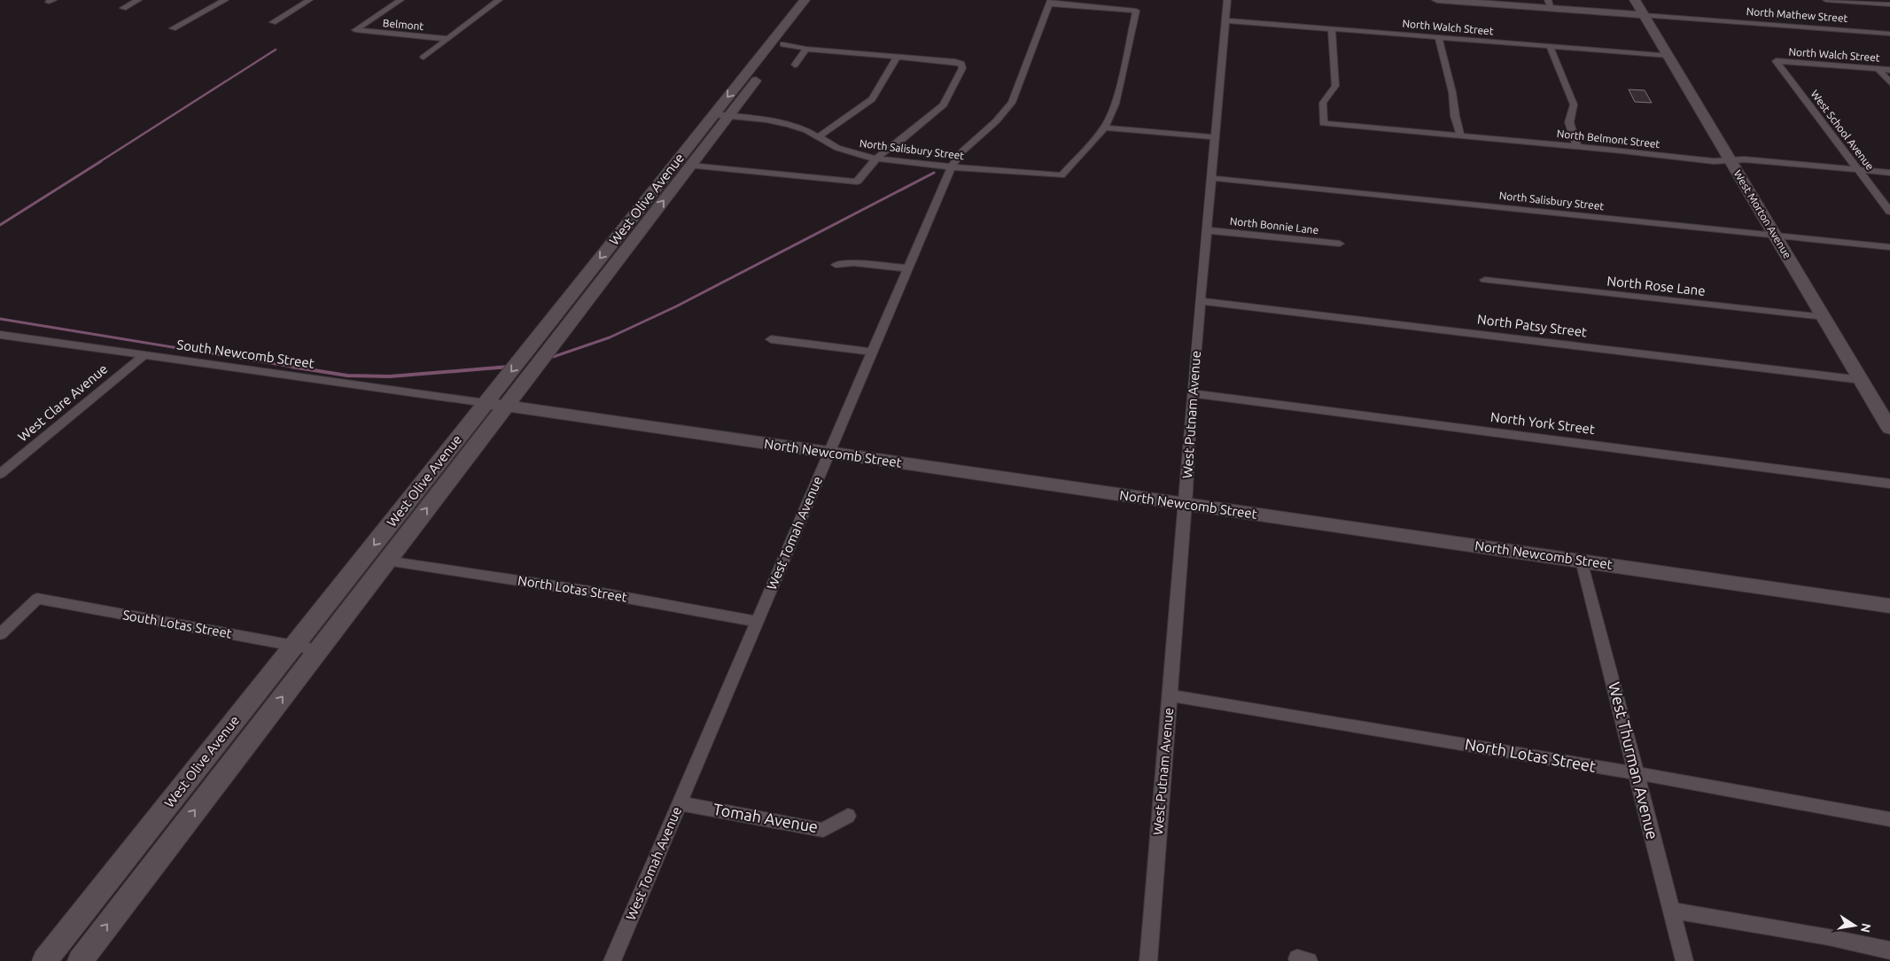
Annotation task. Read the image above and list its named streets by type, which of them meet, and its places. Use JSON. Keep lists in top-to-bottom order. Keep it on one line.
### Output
{"streets":{"main road":["North Mathew Street","West Olive Avenue","West Morton Avenue","North Newcomb Street"],"street":["Belmont","North Walch Street","West School Avenue","North Belmont Street","North Salisbury Street","North Bonnie Lane","North Rose Lane","North Patsy Street","South Newcomb Street","West Clare Avenue","West Putnam Avenue","North York Street","West Tomah Avenue","North Lotas Street","South Lotas Street","West Thurman Avenue","Tomah Avenue"]},"crossings":[["North Mathew Street","West Morton Avenue"],["North Walch Street","West School Avenue"],["North Walch Street","North Belmont Street"],["North Walch Street","West Morton Avenue"],["North Walch Street","West Putnam Avenue"],["West School Avenue","North Belmont Street"],["North Belmont Street","West Morton Avenue"],["North Salisbury Street","West Olive Avenue"],["North Salisbury Street","West Morton Avenue"],["North Salisbury Street","West Putnam Avenue"],["North Salisbury Street","West Tomah Avenue"],["West Olive Avenue","South Newcomb Street"],["West Olive Avenue","North Newcomb Street"],["West Olive Avenue","North Lotas Street"],["West Olive Avenue","South Lotas Street"],["West Morton Avenue","North Rose Lane"],["West Morton Avenue","North Patsy Street"],["North Bonnie Lane","West Putnam Avenue"],["North Patsy Street","West Putnam Avenue"],["South Newcomb Street","West Clare Avenue"],["South Newcomb Street","North Newcomb Street"],["West Putnam Avenue","North York Street"],["West Putnam Avenue","North Newcomb Street"],["West Putnam Avenue","North Lotas Street"],["North Newcomb Street","West Tomah Avenue"],["North Newcomb Street","West Thurman Avenue"],["West Tomah Avenue","North Lotas Street"],["West Tomah Avenue","Tomah Avenue"],["North Lotas Street","West Thurman Avenue"]],"north":"right"}
